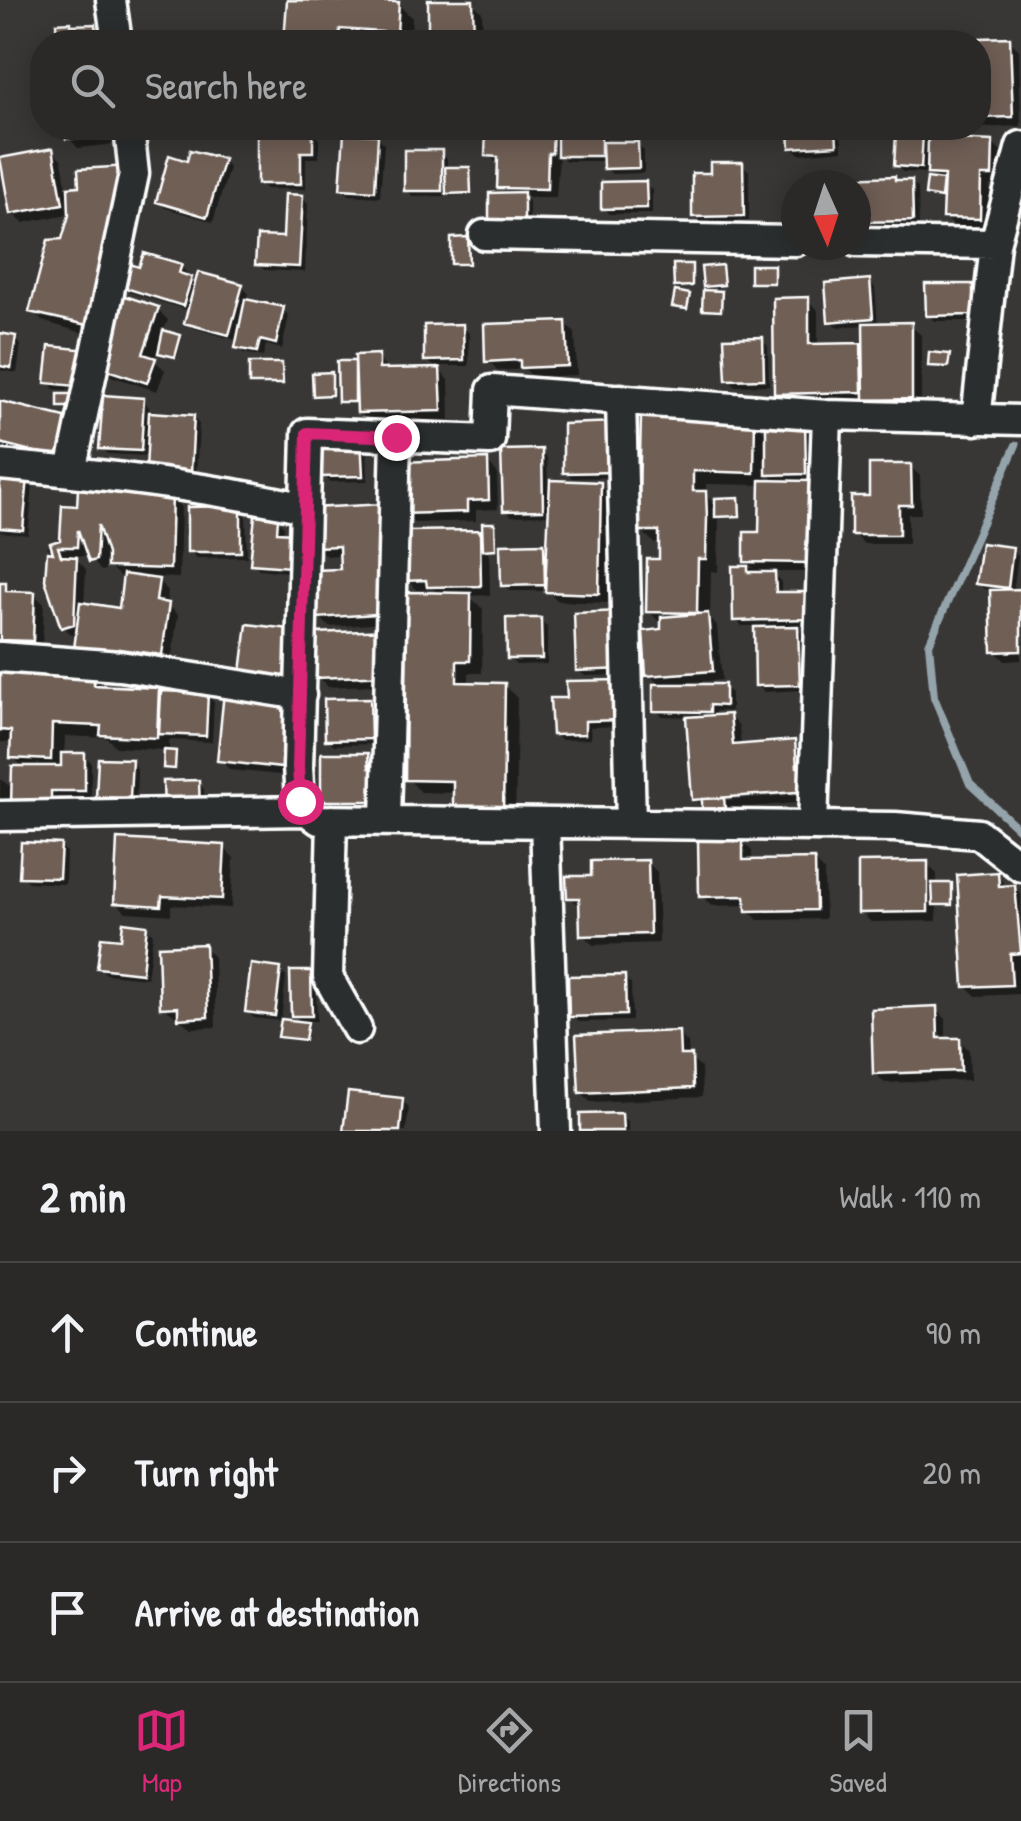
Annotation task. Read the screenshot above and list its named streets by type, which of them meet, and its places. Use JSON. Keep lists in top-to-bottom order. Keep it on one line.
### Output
{"north":"bottom","page":{"search":"Search here","heading":["2 min","Walk · 110 m"],"list":[["Continue","90 m"],["Turn right","20 m"],"Arrive at destination"],"nav":["Map","Directions","Saved"]}}
